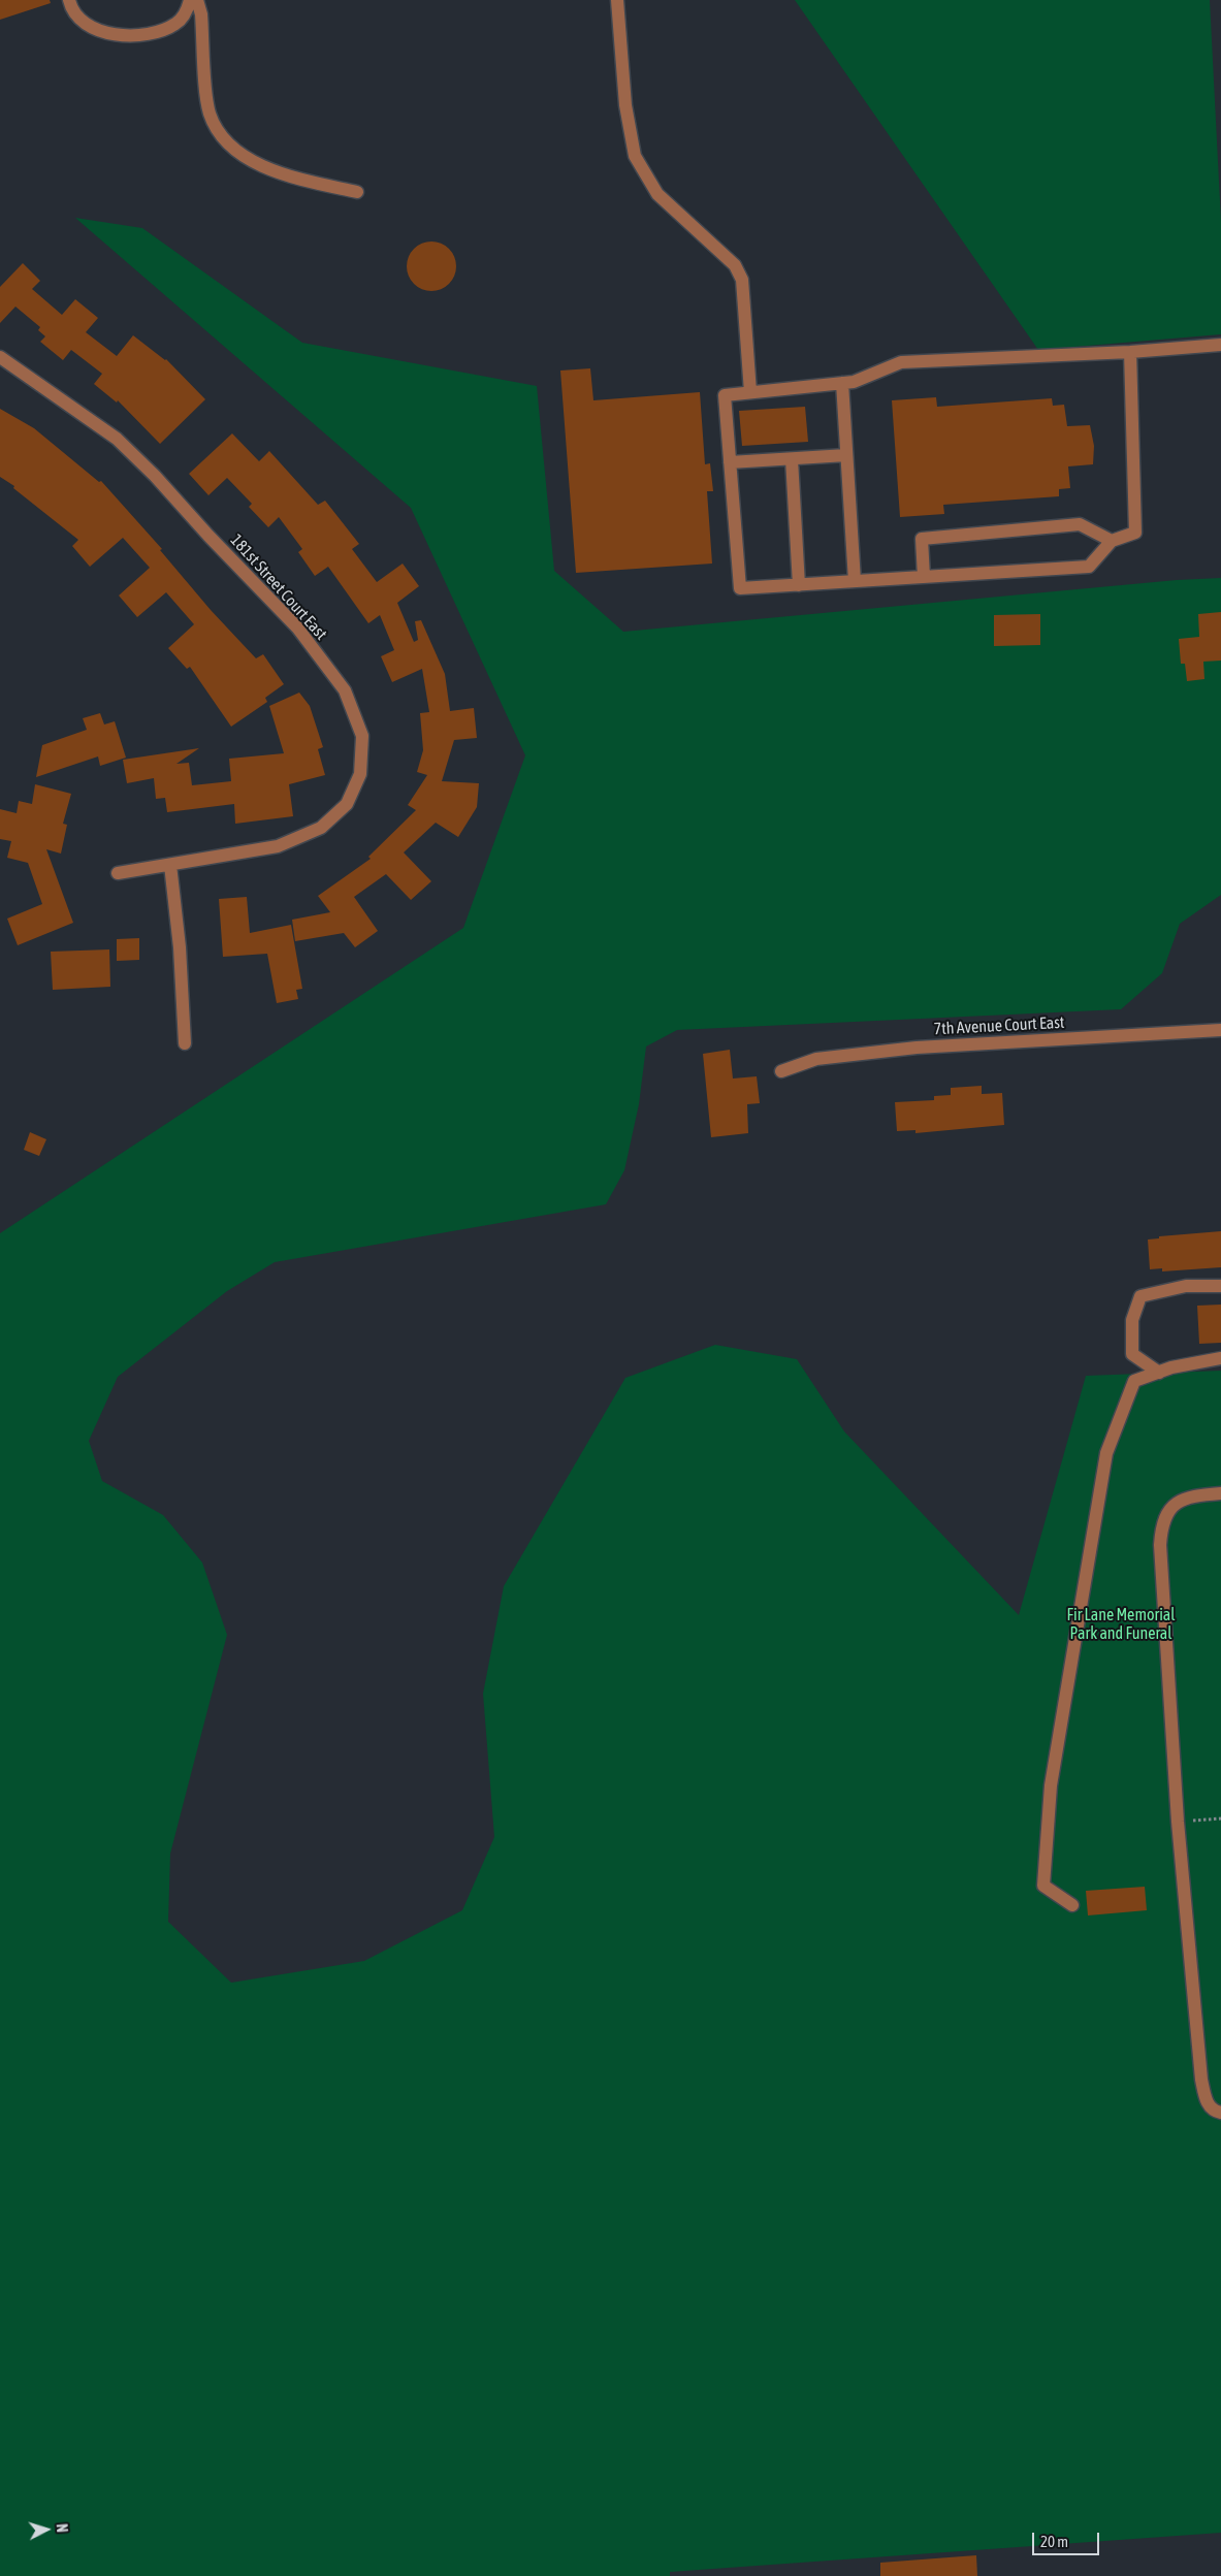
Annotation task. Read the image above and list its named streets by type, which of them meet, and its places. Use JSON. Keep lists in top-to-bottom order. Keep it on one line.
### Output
{"streets":{"street":["181st Street Court East","7th Avenue Court East"]},"parks":["Fir Lane Memorial Park and Funeral"],"scale_bar":"20 m","north":"right"}
